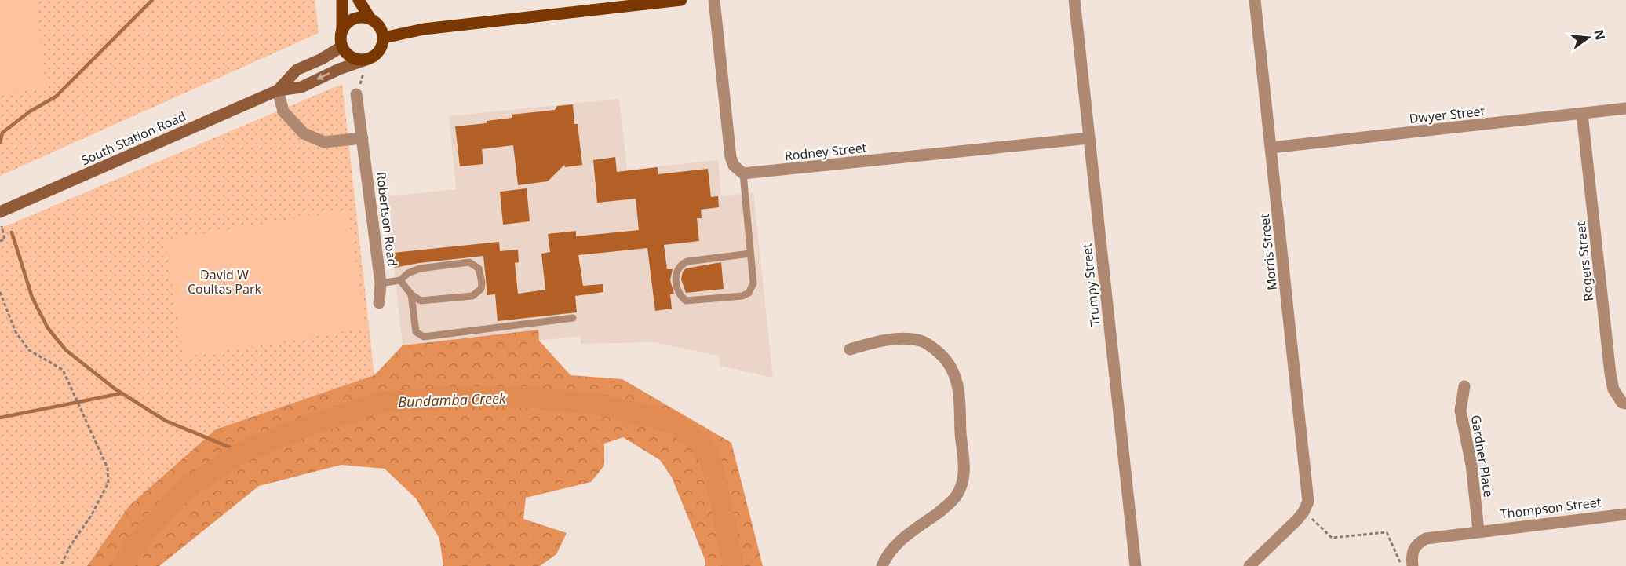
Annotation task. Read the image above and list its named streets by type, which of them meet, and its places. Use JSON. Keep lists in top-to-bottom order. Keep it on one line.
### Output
{"streets":{"main road":["South Station Road"],"street":["Dwyer Street","Rodney Street","Robertson Road","Morris Street","Rogers Street","Trumpy Street","Gardner Place","Thompson Street"]},"crossings":[["Dwyer Street","Morris Street"],["Dwyer Street","Rogers Street"],["Rodney Street","Trumpy Street"],["Gardner Place","Thompson Street"]],"water":["Bundamba Creek"],"parks":["David W Coultas Park"],"north":"right"}
